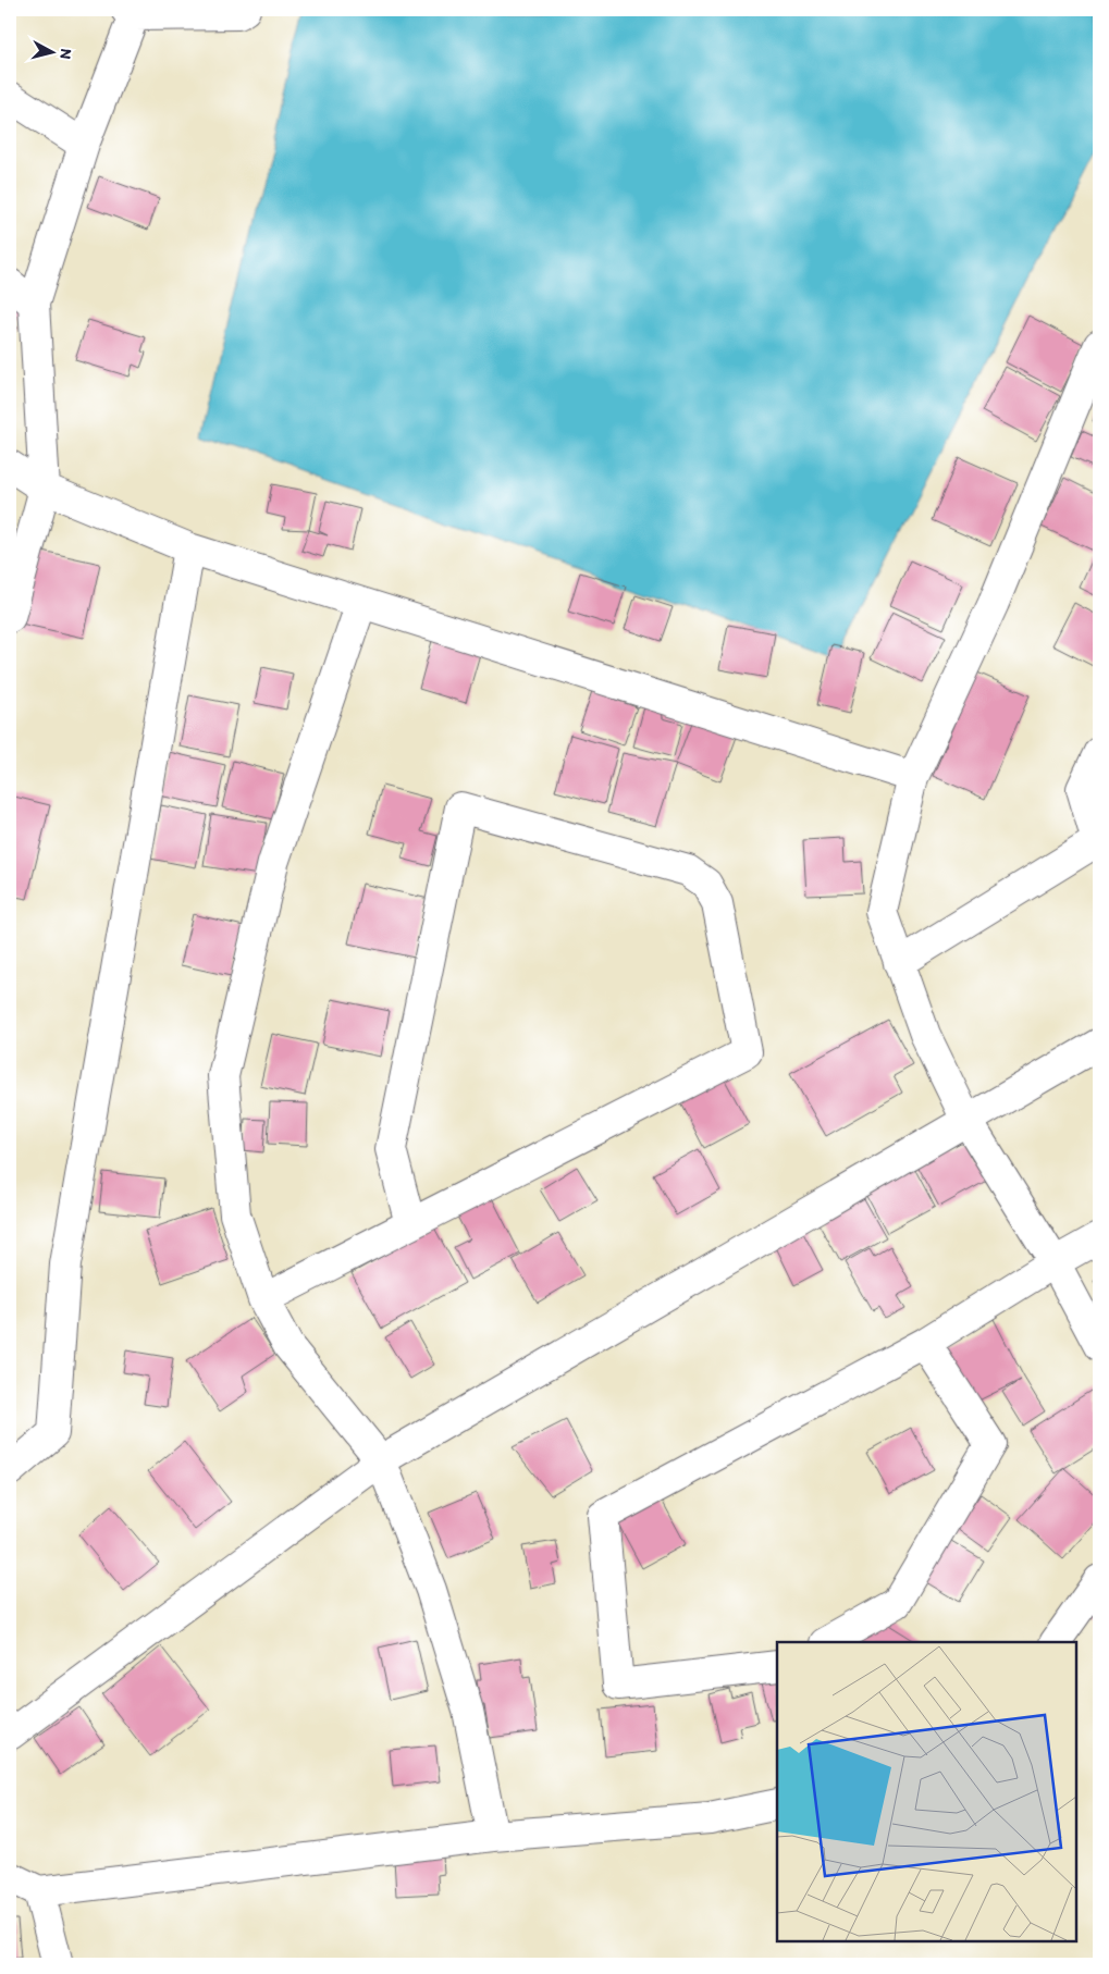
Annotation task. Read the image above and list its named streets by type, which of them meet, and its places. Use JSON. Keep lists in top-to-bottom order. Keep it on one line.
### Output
{"north":"right"}
